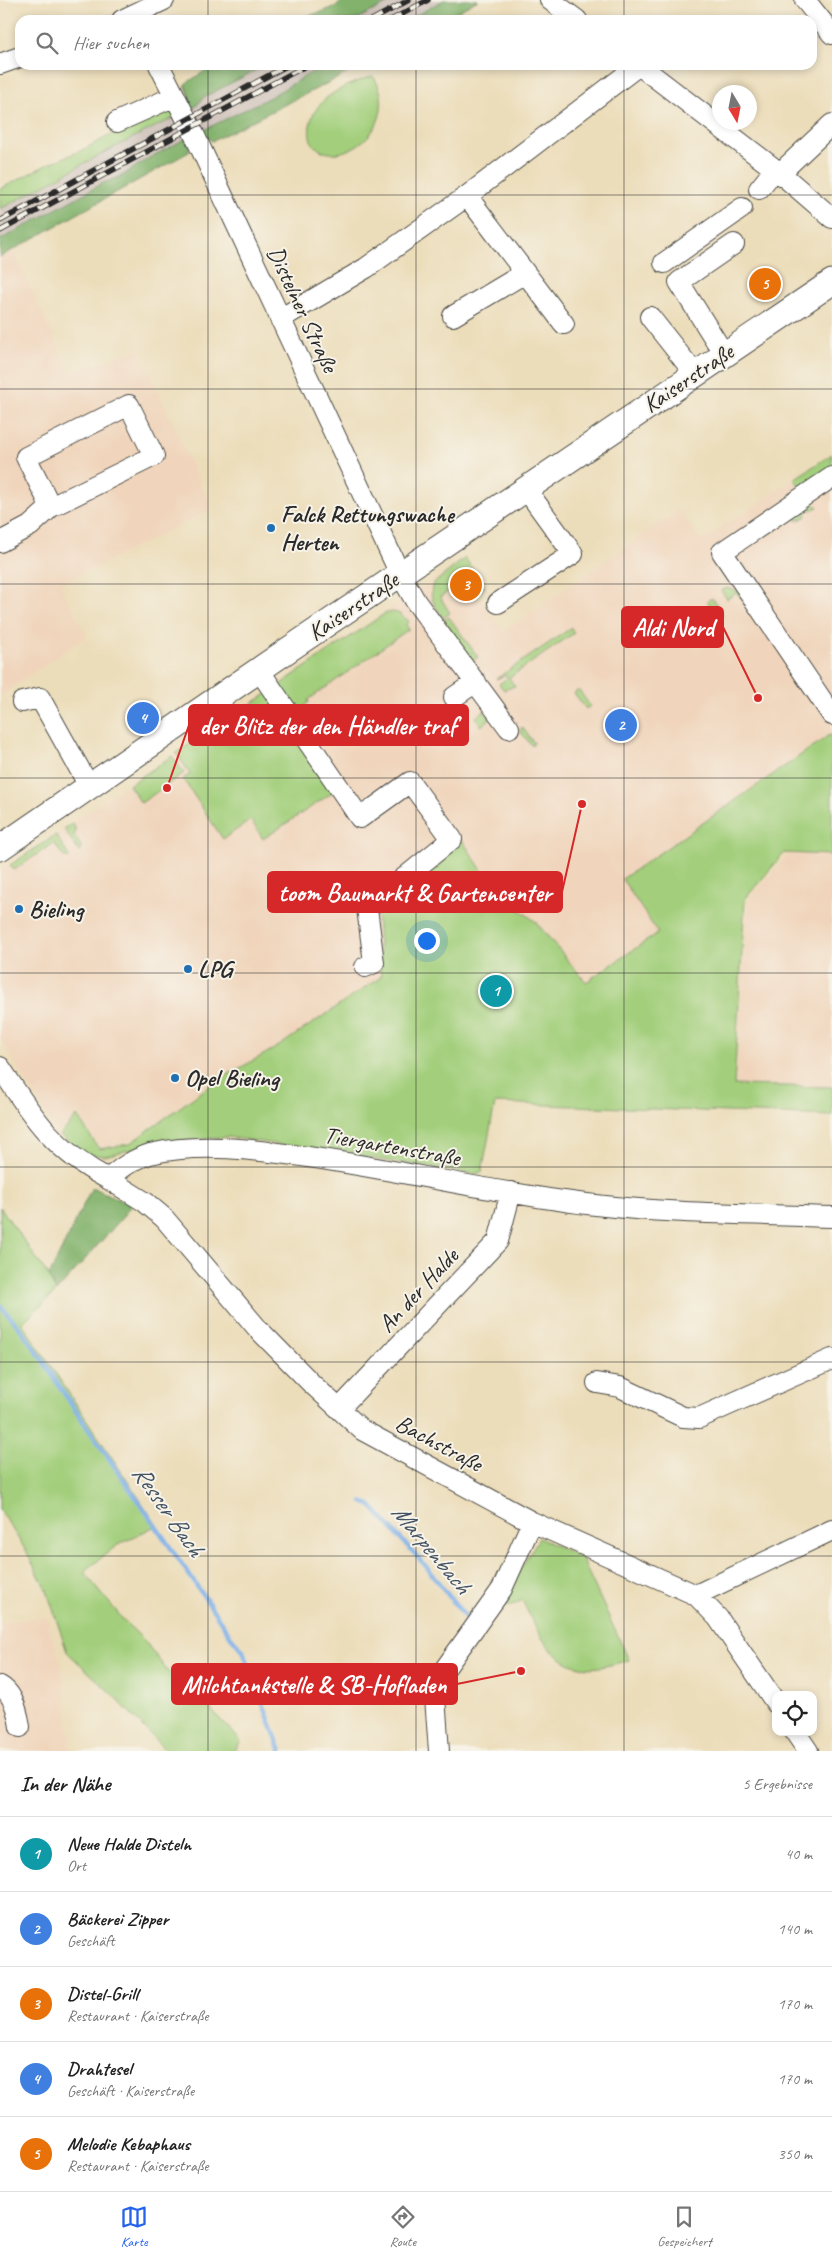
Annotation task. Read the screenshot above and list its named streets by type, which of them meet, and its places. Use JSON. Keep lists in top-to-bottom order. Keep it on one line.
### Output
{"streets":{"main road":["Kaiserstraße"],"street":["Distelner Straße","Tiergartenstraße","An der Halde","Bachstraße"]},"crossings":[["Distelner Straße","Kaiserstraße"],["Tiergartenstraße","An der Halde"],["Tiergartenstraße","Bachstraße"],["An der Halde","Bachstraße"]],"water":["Resser Bach","Marpenbach"],"places":["Falck Rettungswache Herten","Aldi Nord","der Blitz der den Händler traf","toom Baumarkt & Gartencenter","Bieling","LPG","Opel Bieling","Milchtankstelle & SB-Hofladen"],"north":"bottom","page":{"search":"Hier suchen","pins":["5","3","4","2","1"],"heading":["In der Nähe","5 Ergebnisse"],"list":[{"mark":"1","name":"Neue Halde Disteln","note":"Ort","value":"40 m"},{"mark":"2","name":"Bäckerei Zipper","note":"Geschäft","value":"140 m"},{"mark":"3","name":"Distel-Grill","note":"Restaurant · Kaiserstraße","value":"170 m"},{"mark":"4","name":"Drahtesel","note":"Geschäft · Kaiserstraße","value":"170 m"},{"mark":"5","name":"Melodie Kebaphaus","note":"Restaurant · Kaiserstraße","value":"350 m"}],"nav":["Karte","Route","Gespeichert"]}}
